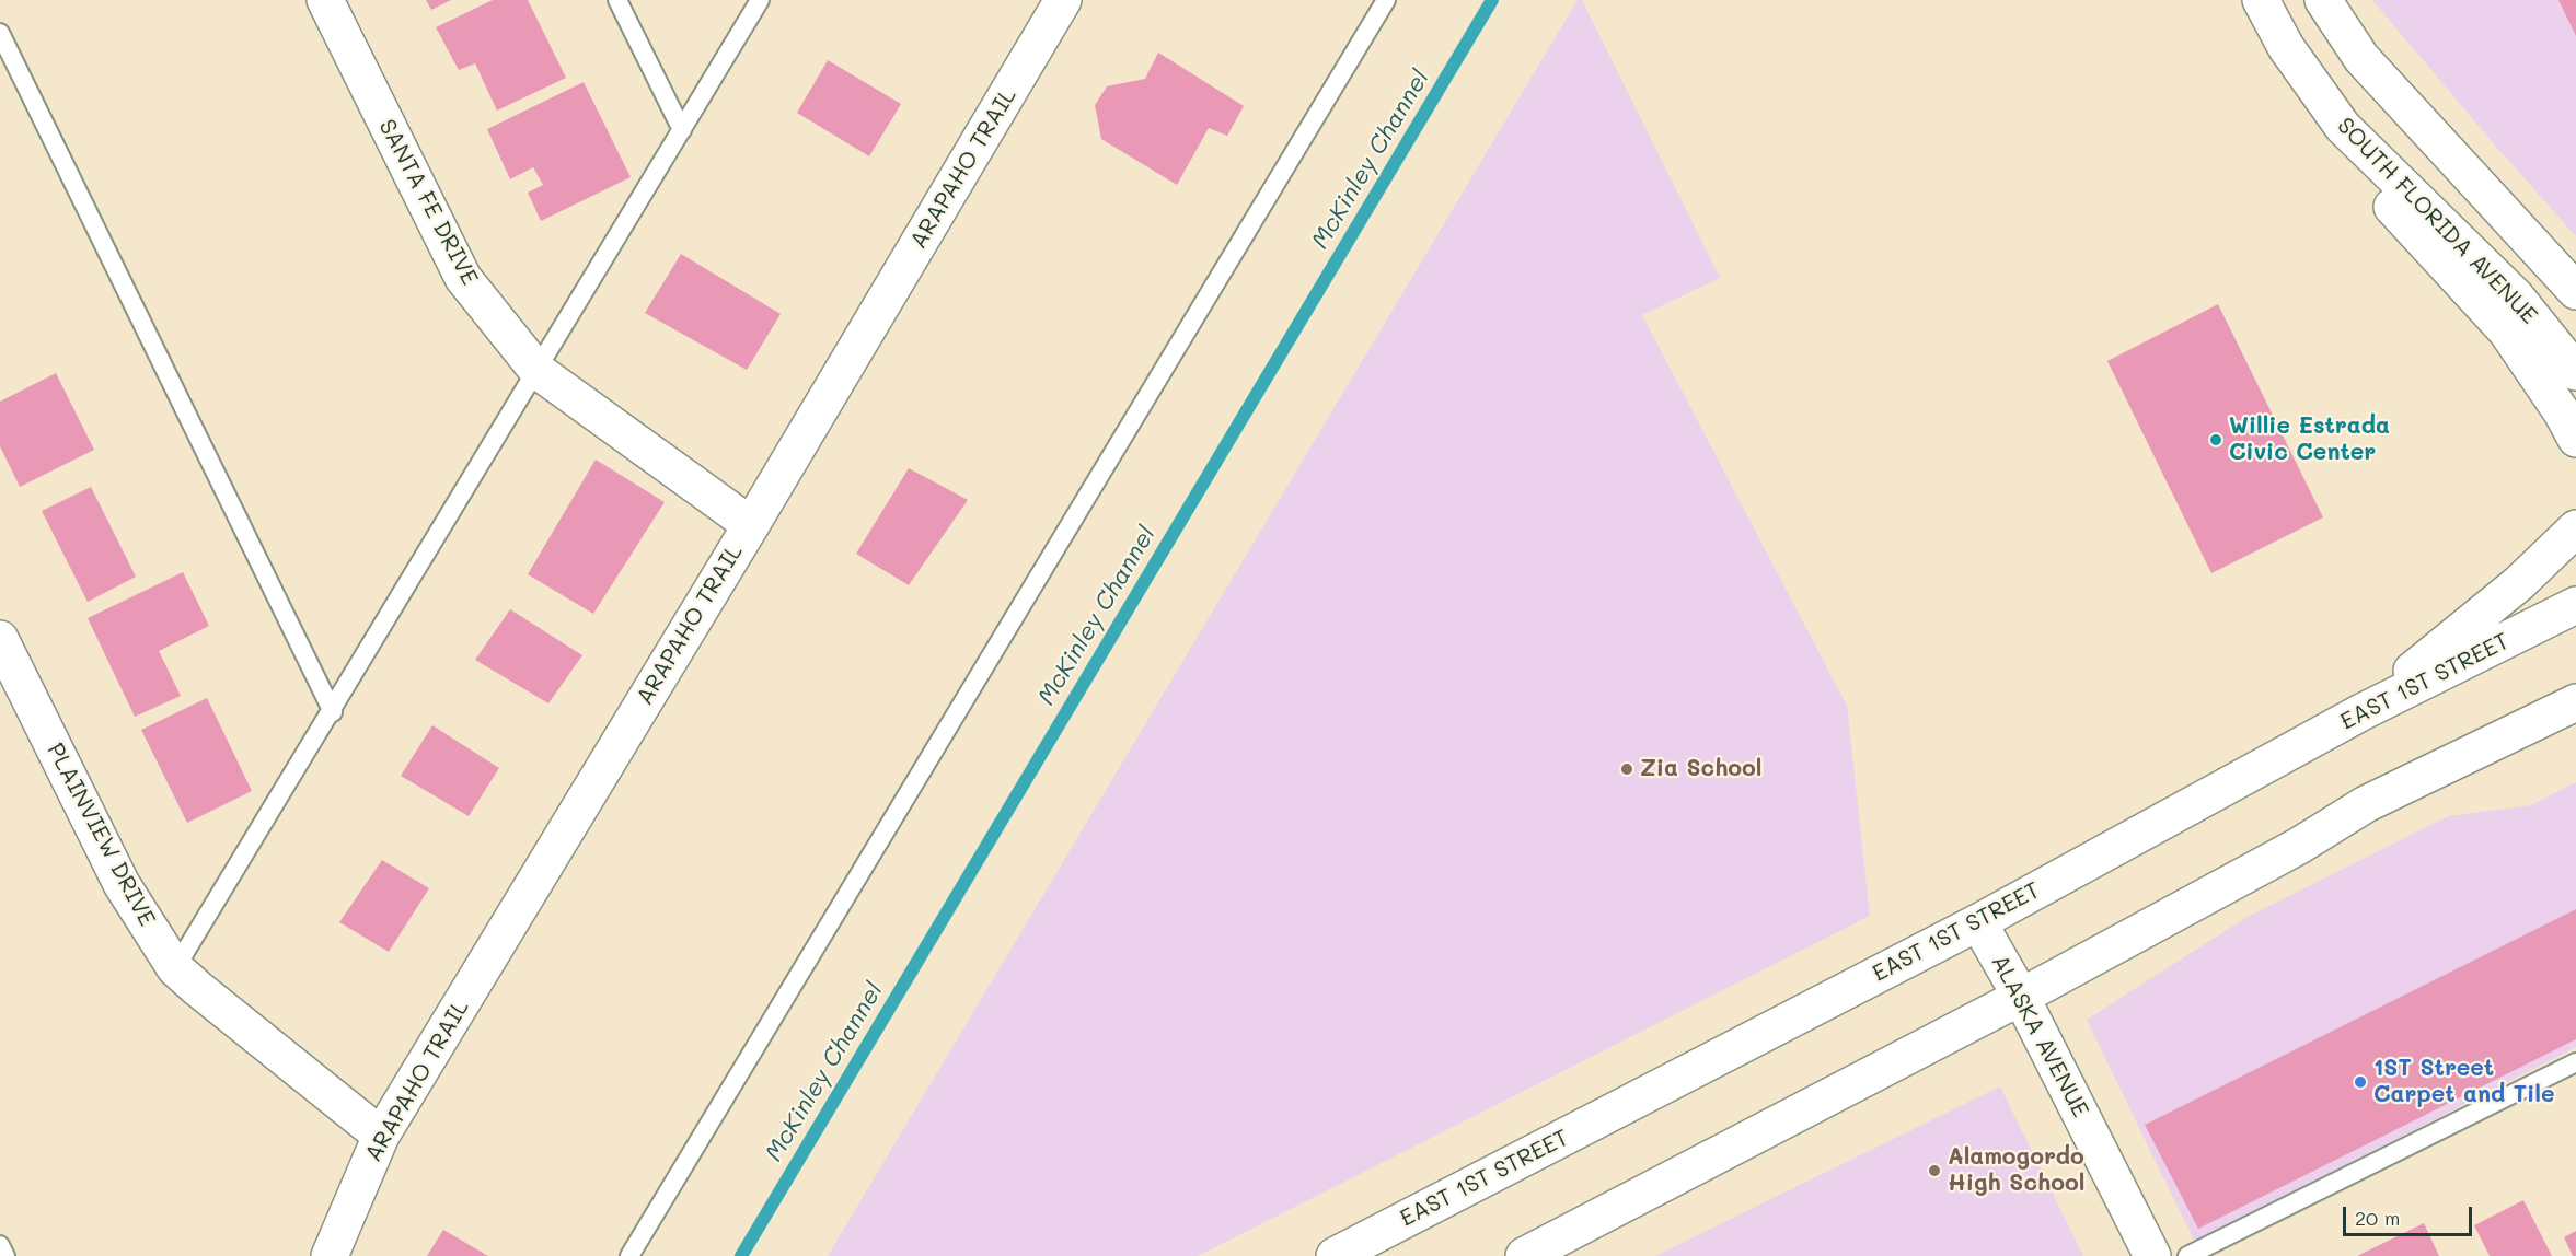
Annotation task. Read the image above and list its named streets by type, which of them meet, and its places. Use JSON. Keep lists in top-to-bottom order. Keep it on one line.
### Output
{"streets":{"main road":["ARAPAHO TRAIL","SANTA FE DRIVE","SOUTH FLORIDA AVENUE","EAST 1ST STREET","PLAINVIEW DRIVE","ALASKA AVENUE"]},"crossings":[["ARAPAHO TRAIL","SANTA FE DRIVE"],["ARAPAHO TRAIL","PLAINVIEW DRIVE"],["EAST 1ST STREET","ALASKA AVENUE"]],"water":["McKinley Channel"],"places":["Willie Estrada Civic Center","Zia School","1ST Street Carpet and Tile","Alamogordo High School"],"scale_bar":"20 m"}
